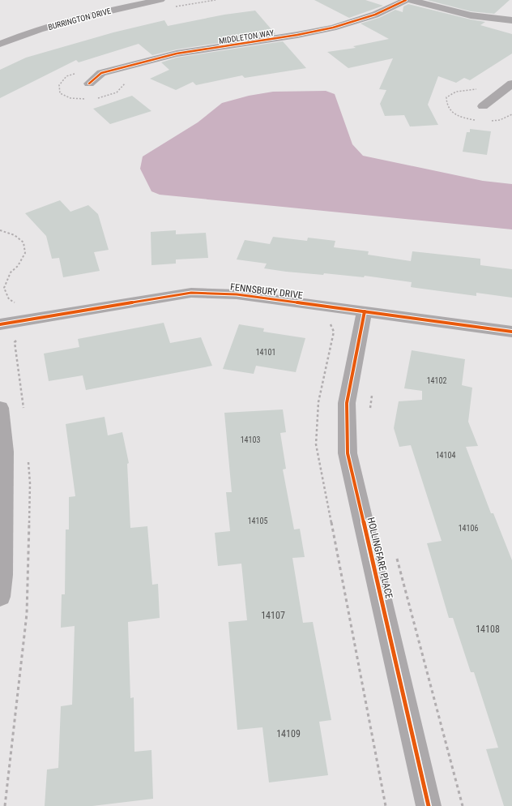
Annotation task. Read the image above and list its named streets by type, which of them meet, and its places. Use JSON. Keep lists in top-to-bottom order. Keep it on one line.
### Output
{"streets":{"street":["BURRINGTON DRIVE","MIDDLETON WAY","FENNSBURY DRIVE","HOLLINGFARE PLACE"]},"crossings":[["FENNSBURY DRIVE","HOLLINGFARE PLACE"]],"house_numbers":["14101","14102","14103","14104","14105","14106","14107","14108","14109"]}
